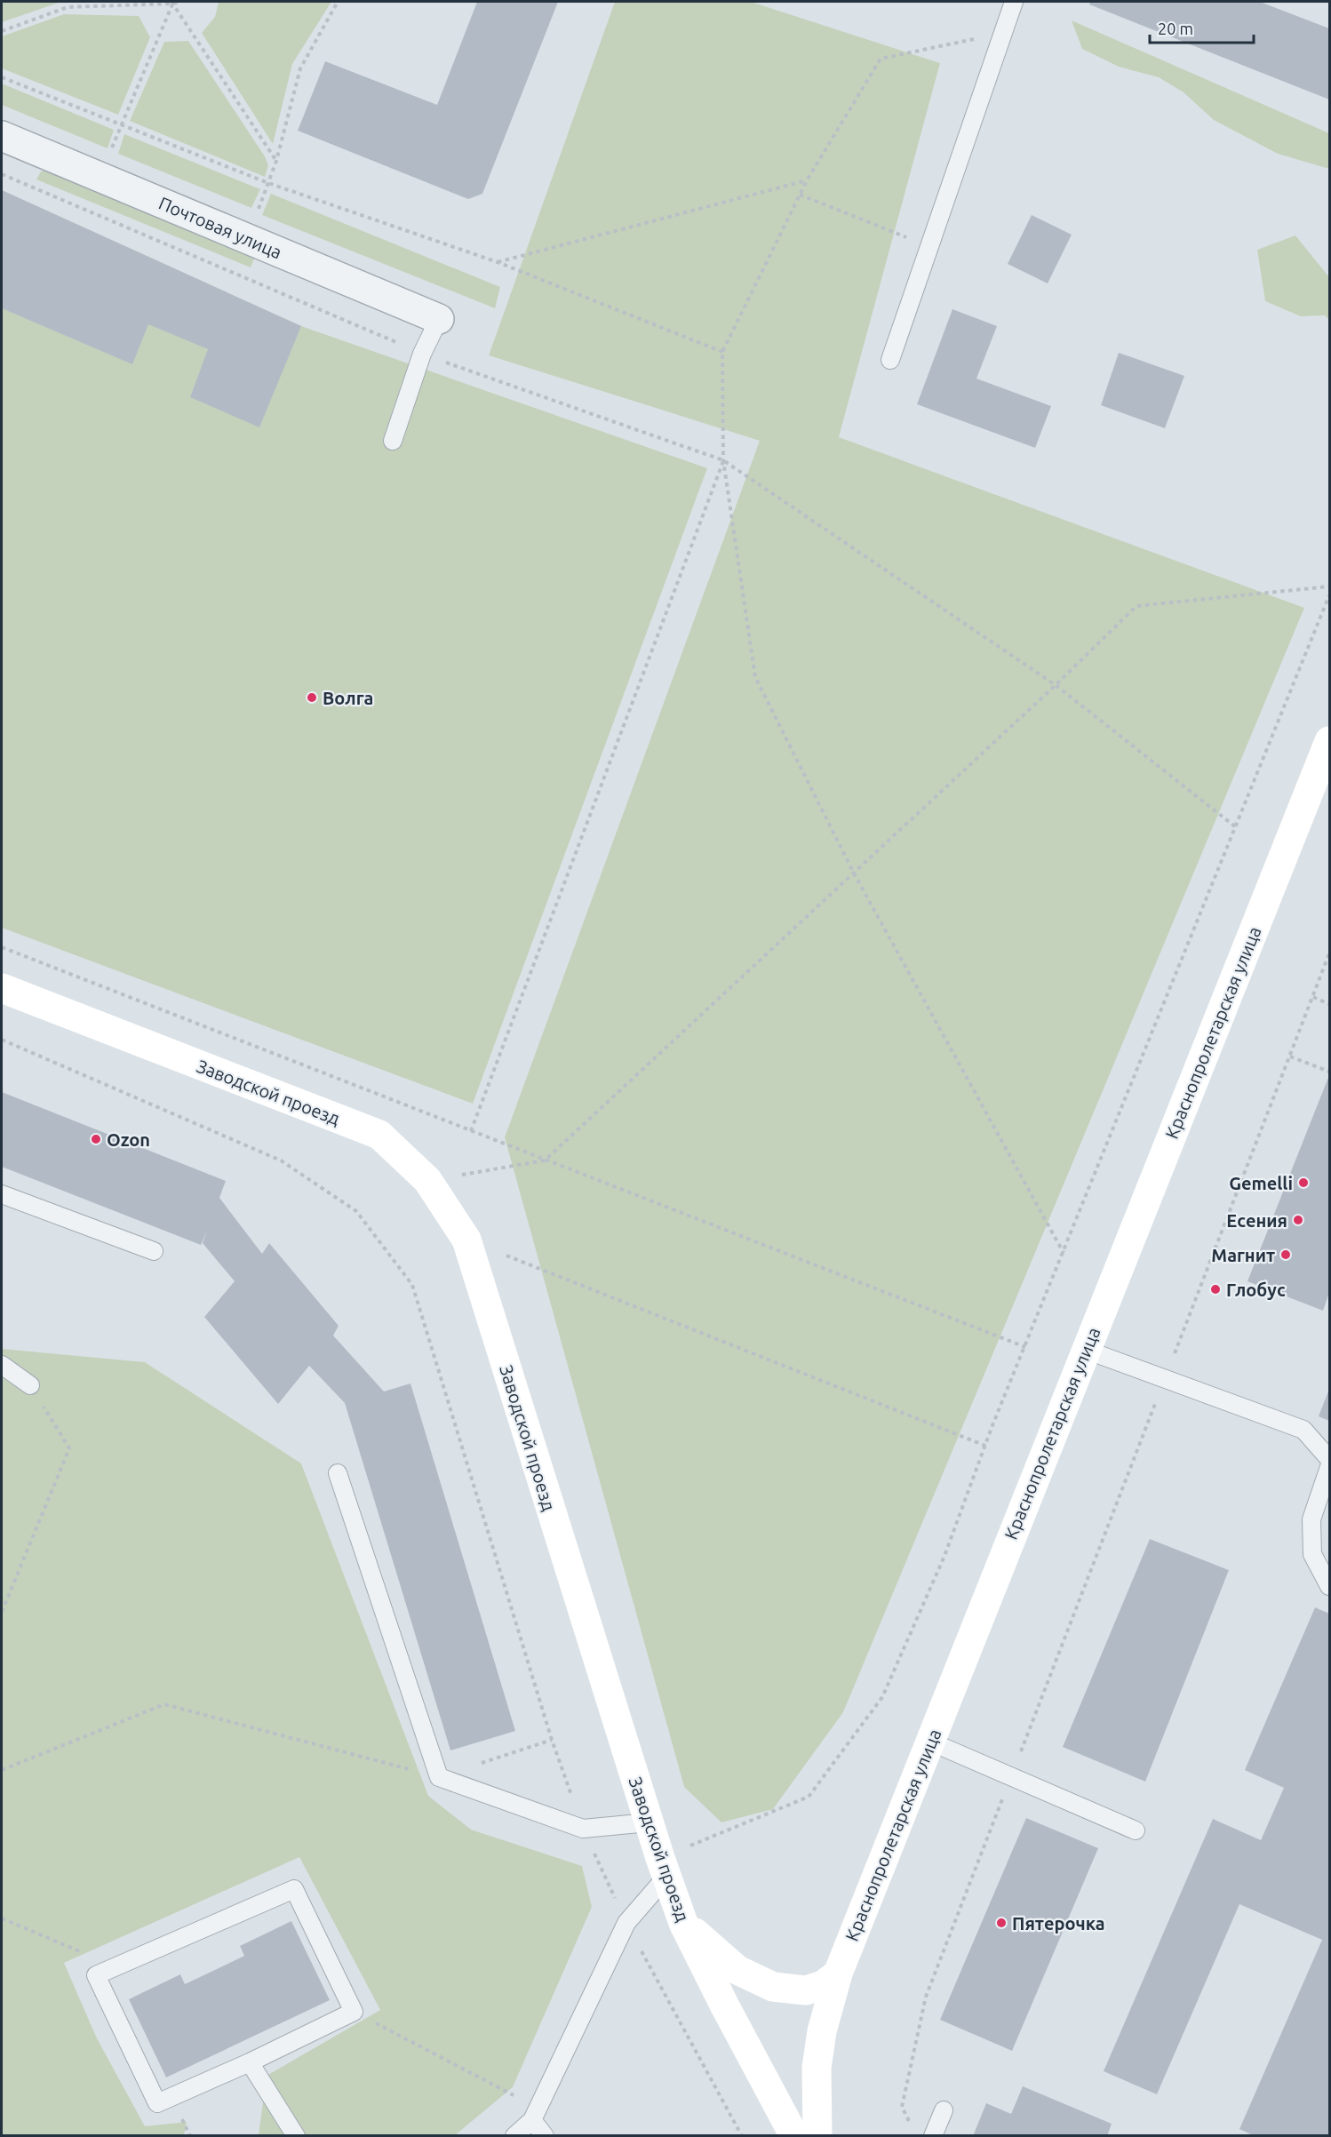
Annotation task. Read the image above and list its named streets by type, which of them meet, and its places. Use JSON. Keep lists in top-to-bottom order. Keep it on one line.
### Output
{"streets":{"street":["Почтовая улица","Краснопролетарская улица","Заводской проезд"]},"places":["Волга","Ozon","Gemelli","Есения","Магнит","Глобус","Пятерочка"],"scale_bar":"20 m"}
